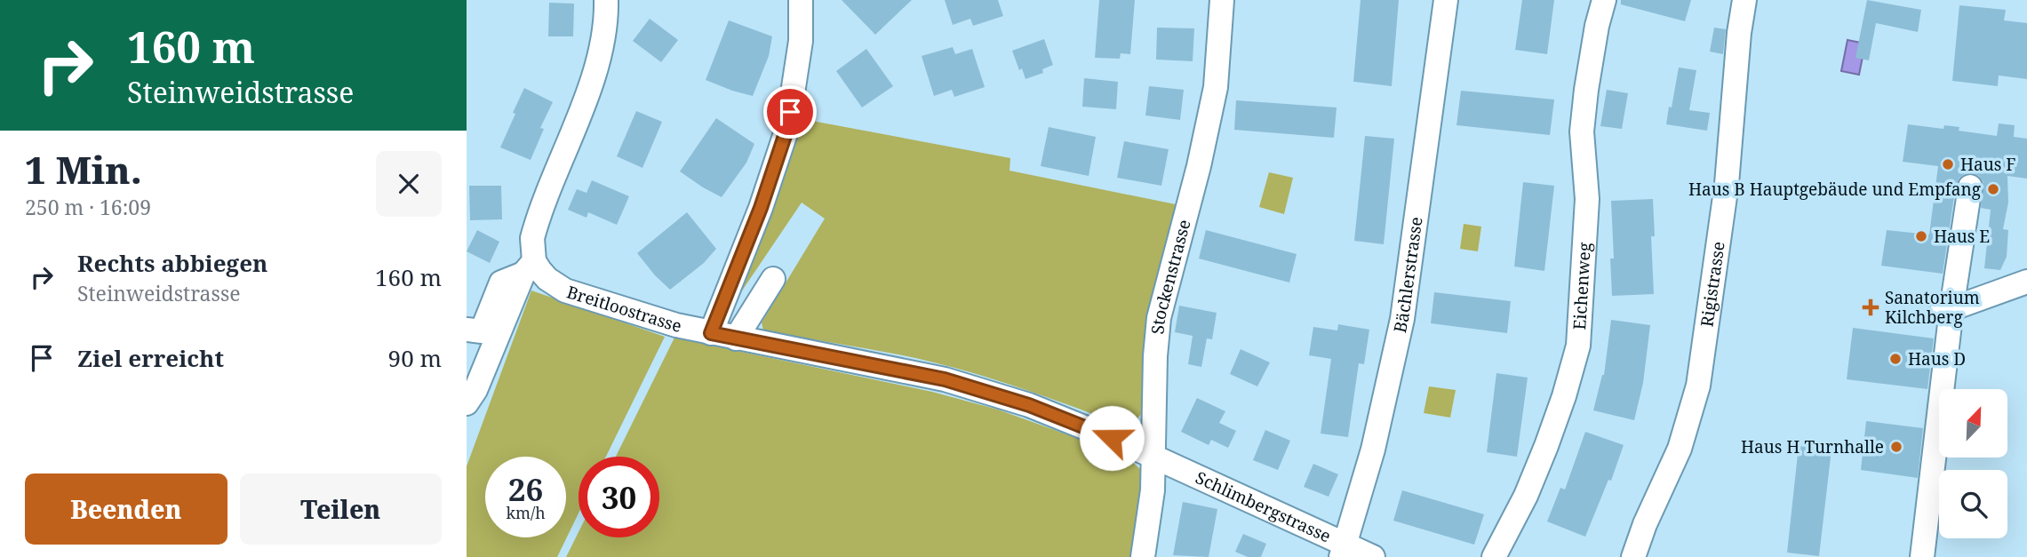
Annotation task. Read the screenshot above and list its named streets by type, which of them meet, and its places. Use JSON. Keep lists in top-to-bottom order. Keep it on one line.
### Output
{"streets":{"street":["Bächlerstrasse","Stockenstrasse","Rigistrasse","Eichenweg","Breitloostrasse","Schlimbergstrasse"]},"crossings":[["Bächlerstrasse","Schlimbergstrasse"],["Stockenstrasse","Breitloostrasse"],["Stockenstrasse","Schlimbergstrasse"],["Breitloostrasse","Schlimbergstrasse"]],"places":{"other":["Haus F","Haus B Hauptgebäude und Empfang","Haus E","Haus D","Haus H Turnhalle"],"health":["Sanatorium Kilchberg"]},"north":"top right","page":{"turn":["160 m","Steinweidstrasse"],"heading":["1 Min.","250 m · 16:09"],"list":[{"name":"Rechts abbiegen","note":"Steinweidstrasse","value":"160 m"},{"name":"Ziel erreicht","value":"90 m"}],"speed":"26 km/h","limit":"30","buttons":["Beenden","Teilen"]}}
